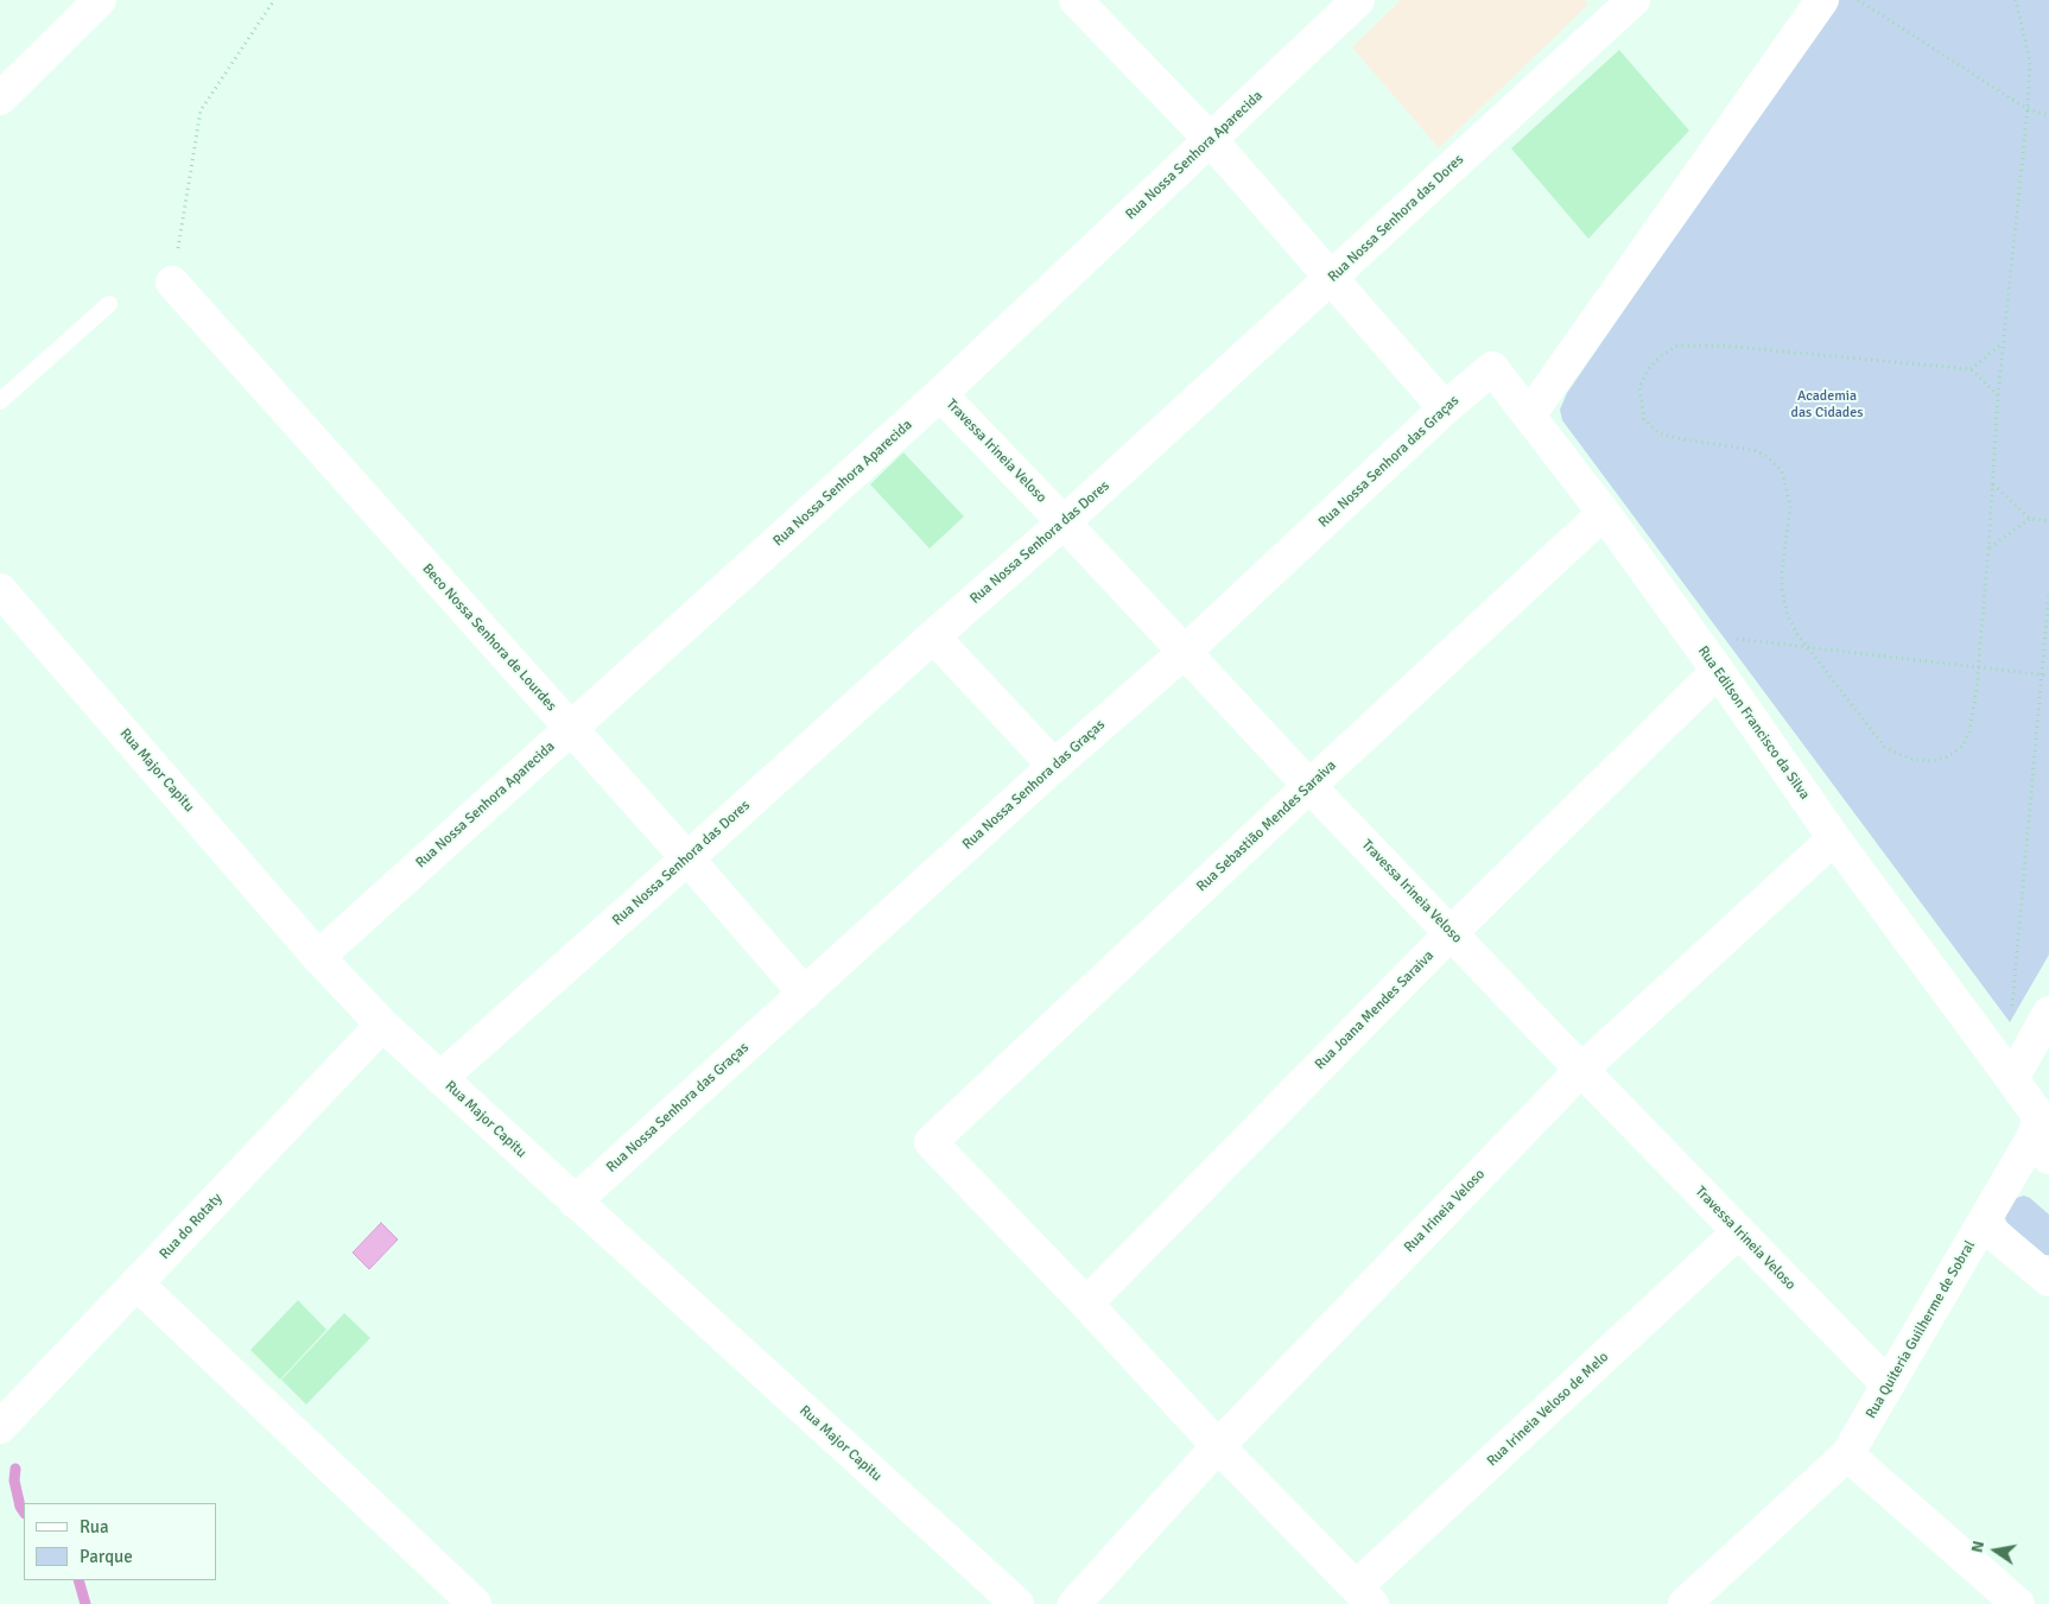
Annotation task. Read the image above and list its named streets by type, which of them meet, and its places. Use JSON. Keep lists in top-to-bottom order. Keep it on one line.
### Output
{"streets":{"street":["Rua Nossa Senhora Aparecida","Rua Nossa Senhora das Dores","Travessa Irineia Veloso","Rua Nossa Senhora das Graças","Beco Nossa Senhora de Lourdes","Rua Edilson Francisco da Silva","Rua Major Capitu","Rua Sebastião Mendes Saraiva","Rua Joana Mendes Saraiva","Rua Irineia Veloso","Rua do Rotaty","Rua Quiteria Guilherme de Sobral","Rua Irineia Veloso de Melo"]},"crossings":[["Rua Nossa Senhora Aparecida","Travessa Irineia Veloso"],["Rua Nossa Senhora Aparecida","Beco Nossa Senhora de Lourdes"],["Rua Nossa Senhora Aparecida","Rua Major Capitu"],["Rua Nossa Senhora das Dores","Travessa Irineia Veloso"],["Rua Nossa Senhora das Dores","Beco Nossa Senhora de Lourdes"],["Rua Nossa Senhora das Dores","Rua Major Capitu"],["Travessa Irineia Veloso","Rua Nossa Senhora das Graças"],["Travessa Irineia Veloso","Rua Sebastião Mendes Saraiva"],["Travessa Irineia Veloso","Rua Joana Mendes Saraiva"],["Travessa Irineia Veloso","Rua Irineia Veloso"],["Travessa Irineia Veloso","Rua Quiteria Guilherme de Sobral"],["Travessa Irineia Veloso","Rua Irineia Veloso de Melo"],["Rua Nossa Senhora das Graças","Beco Nossa Senhora de Lourdes"],["Rua Nossa Senhora das Graças","Rua Edilson Francisco da Silva"],["Rua Nossa Senhora das Graças","Rua Major Capitu"],["Rua Edilson Francisco da Silva","Rua Sebastião Mendes Saraiva"],["Rua Edilson Francisco da Silva","Rua Joana Mendes Saraiva"],["Rua Edilson Francisco da Silva","Rua Irineia Veloso"],["Rua Edilson Francisco da Silva","Rua Quiteria Guilherme de Sobral"],["Rua Major Capitu","Rua do Rotaty"],["Rua Sebastião Mendes Saraiva","Rua Joana Mendes Saraiva"]],"parks":["Academia das Cidades"],"legend":["Rua","Parque"],"north":"left"}
